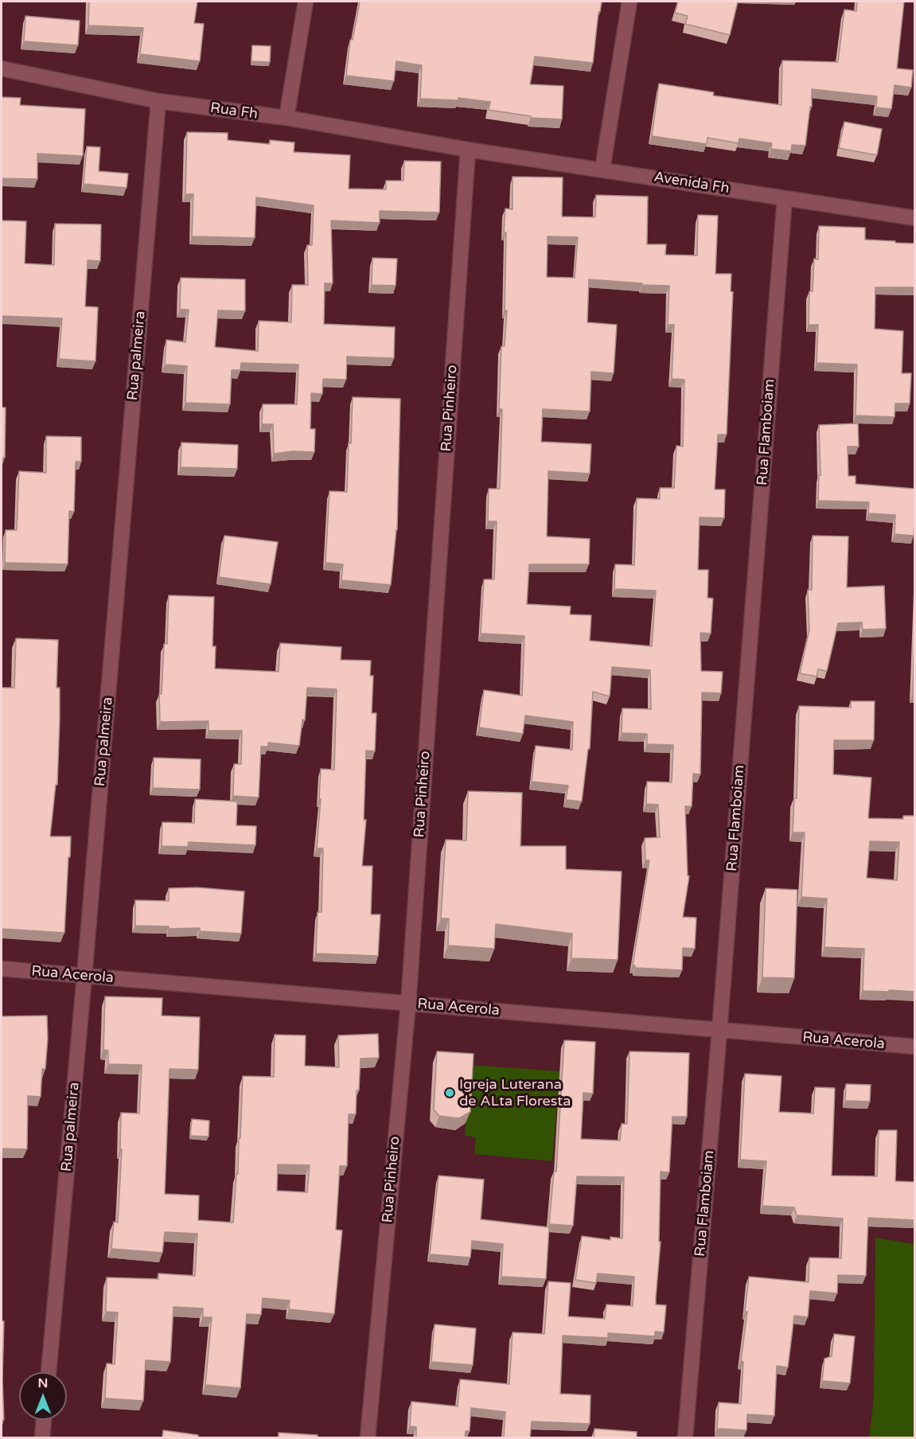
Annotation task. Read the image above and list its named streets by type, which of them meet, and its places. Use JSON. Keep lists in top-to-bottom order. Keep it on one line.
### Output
{"streets":{"street":["Rua Fh","Avenida Fh","Rua palmeira","Rua Pinheiro","Rua Flamboiam","Rua Acerola"]},"crossings":[["Rua Fh","Avenida Fh"],["Rua Fh","Rua palmeira"],["Rua Fh","Rua Pinheiro"],["Avenida Fh","Rua Pinheiro"],["Avenida Fh","Rua Flamboiam"],["Rua palmeira","Rua Acerola"],["Rua Pinheiro","Rua Acerola"],["Rua Flamboiam","Rua Acerola"]],"places":["Igreja Luterana de ALta Floresta"],"north":"top"}
